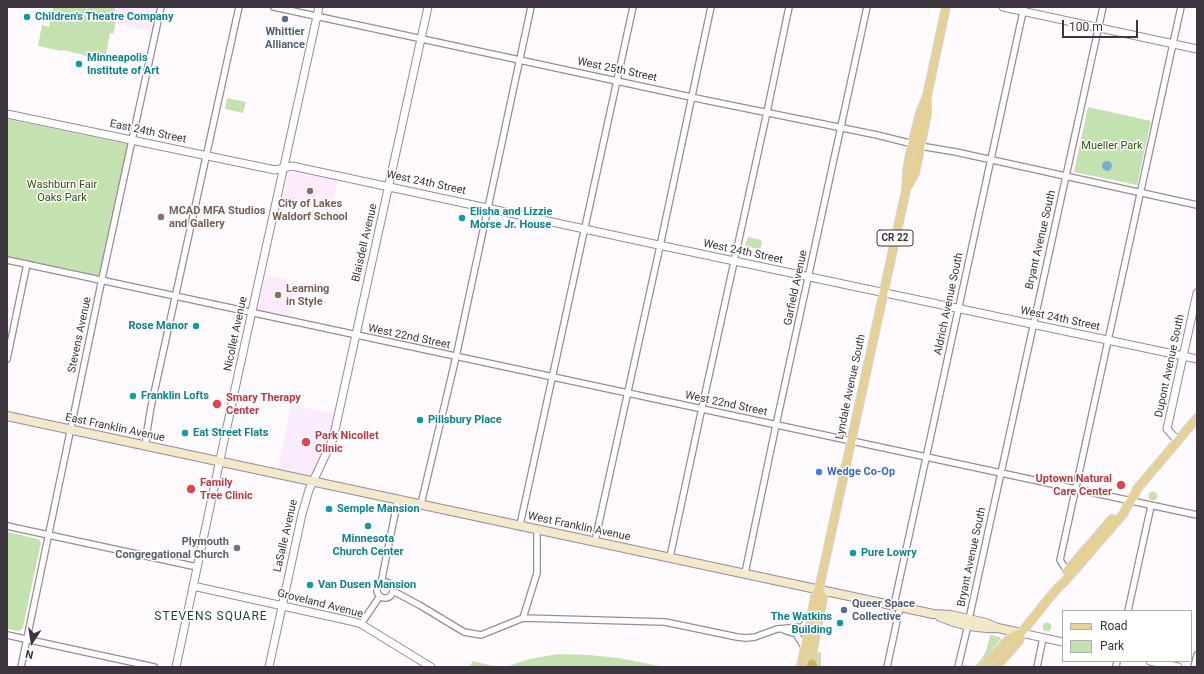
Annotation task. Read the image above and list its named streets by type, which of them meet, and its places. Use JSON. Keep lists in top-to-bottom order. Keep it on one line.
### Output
{"streets":{"main road":["CR 22","Lyndale Avenue South","East Franklin Avenue","West Franklin Avenue"],"street":["West 25th Street","East 24th Street","West 24th Street","Bryant Avenue South","Blaisdell Avenue","Garfield Avenue","Aldrich Avenue South","Nicollet Avenue","Stevens Avenue","West 22nd Street","Dupont Avenue South","LaSalle Avenue","Groveland Avenue"]},"crossings":[["West 25th Street","Bryant Avenue South"],["West 25th Street","Blaisdell Avenue"],["West 25th Street","Garfield Avenue"],["West 25th Street","Aldrich Avenue South"],["West 25th Street","Nicollet Avenue"],["West 25th Street","Lyndale Avenue South"],["East 24th Street","West 24th Street"],["East 24th Street","Nicollet Avenue"],["East 24th Street","Stevens Avenue"],["West 24th Street","Bryant Avenue South"],["West 24th Street","Blaisdell Avenue"],["West 24th Street","Garfield Avenue"],["West 24th Street","Aldrich Avenue South"],["West 24th Street","Nicollet Avenue"],["West 24th Street","Dupont Avenue South"],["West 24th Street","Lyndale Avenue South"],["Bryant Avenue South","West 22nd Street"],["Bryant Avenue South","West Franklin Avenue"],["Blaisdell Avenue","West 22nd Street"],["Blaisdell Avenue","West Franklin Avenue"],["Blaisdell Avenue","LaSalle Avenue"],["Garfield Avenue","West 22nd Street"],["Garfield Avenue","West Franklin Avenue"],["Aldrich Avenue South","West 22nd Street"],["Aldrich Avenue South","West Franklin Avenue"],["Nicollet Avenue","West 22nd Street"],["Nicollet Avenue","East Franklin Avenue"],["Nicollet Avenue","West Franklin Avenue"],["Nicollet Avenue","Groveland Avenue"],["Stevens Avenue","West 22nd Street"],["Stevens Avenue","East Franklin Avenue"],["West 22nd Street","Lyndale Avenue South"],["Lyndale Avenue South","West Franklin Avenue"],["East Franklin Avenue","West Franklin Avenue"],["West Franklin Avenue","LaSalle Avenue"],["LaSalle Avenue","Groveland Avenue"]],"districts":["STEVENS SQUARE"],"parks":["Mueller Park","Washburn Fair Oaks Park"],"places":["Children's Theatre Company","Whittier Alliance","Minneapolis Institute of Art","City of Lakes Waldorf School","MCAD MFA Studios and Gallery","Elisha and Lizzie Morse Jr. House","Learning in Style","Rose Manor","Franklin Lofts","Smary Therapy Center","Pillsbury Place","Eat Street Flats","Park Nicollet Clinic","Wedge Co-Op","Uptown Natural Care Center","Family Tree Clinic","Semple Mansion","Minnesota Church Center","Plymouth Congregational Church","Pure Lowry","Van Dusen Mansion","Queer Space Collective","The Watkins Building"],"legend":["Road","Park"],"scale_bar":"100 m","north":"bottom"}
